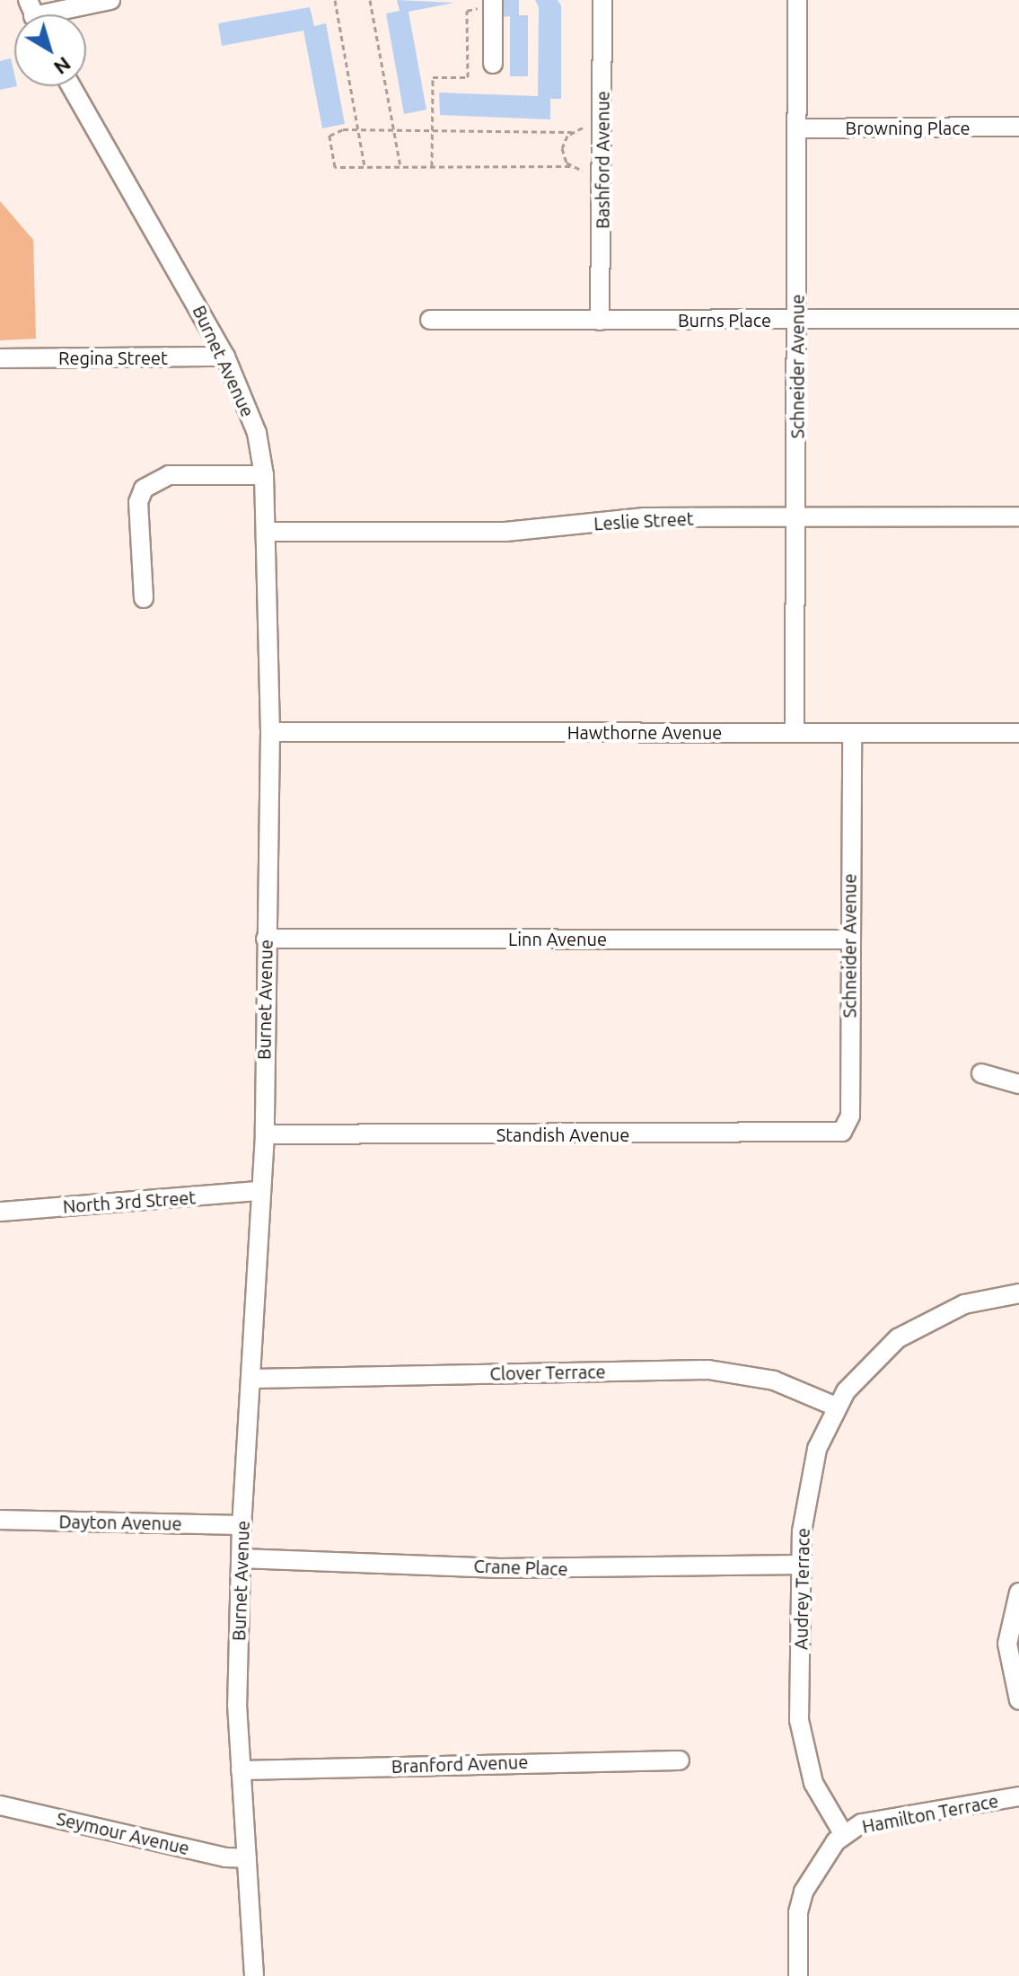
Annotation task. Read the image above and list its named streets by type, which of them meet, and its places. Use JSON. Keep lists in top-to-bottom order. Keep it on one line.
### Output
{"streets":{"street":["Browning Place","Bashford Avenue","Burns Place","Regina Street","Burnet Avenue","Schneider Avenue","Leslie Street","Hawthorne Avenue","Linn Avenue","Standish Avenue","North 3rd Street","Clover Terrace","Dayton Avenue","Crane Place","Audrey Terrace","Branford Avenue","Hamilton Terrace","Seymour Avenue"]},"crossings":[["Browning Place","Schneider Avenue"],["Bashford Avenue","Burns Place"],["Burns Place","Schneider Avenue"],["Regina Street","Burnet Avenue"],["Burnet Avenue","Leslie Street"],["Burnet Avenue","Hawthorne Avenue"],["Burnet Avenue","Linn Avenue"],["Burnet Avenue","Standish Avenue"],["Burnet Avenue","North 3rd Street"],["Burnet Avenue","Clover Terrace"],["Burnet Avenue","Dayton Avenue"],["Burnet Avenue","Crane Place"],["Burnet Avenue","Branford Avenue"],["Burnet Avenue","Seymour Avenue"],["Schneider Avenue","Leslie Street"],["Schneider Avenue","Hawthorne Avenue"],["Schneider Avenue","Linn Avenue"],["Schneider Avenue","Standish Avenue"],["Clover Terrace","Audrey Terrace"],["Crane Place","Audrey Terrace"],["Audrey Terrace","Hamilton Terrace"]],"north":"bottom right"}
